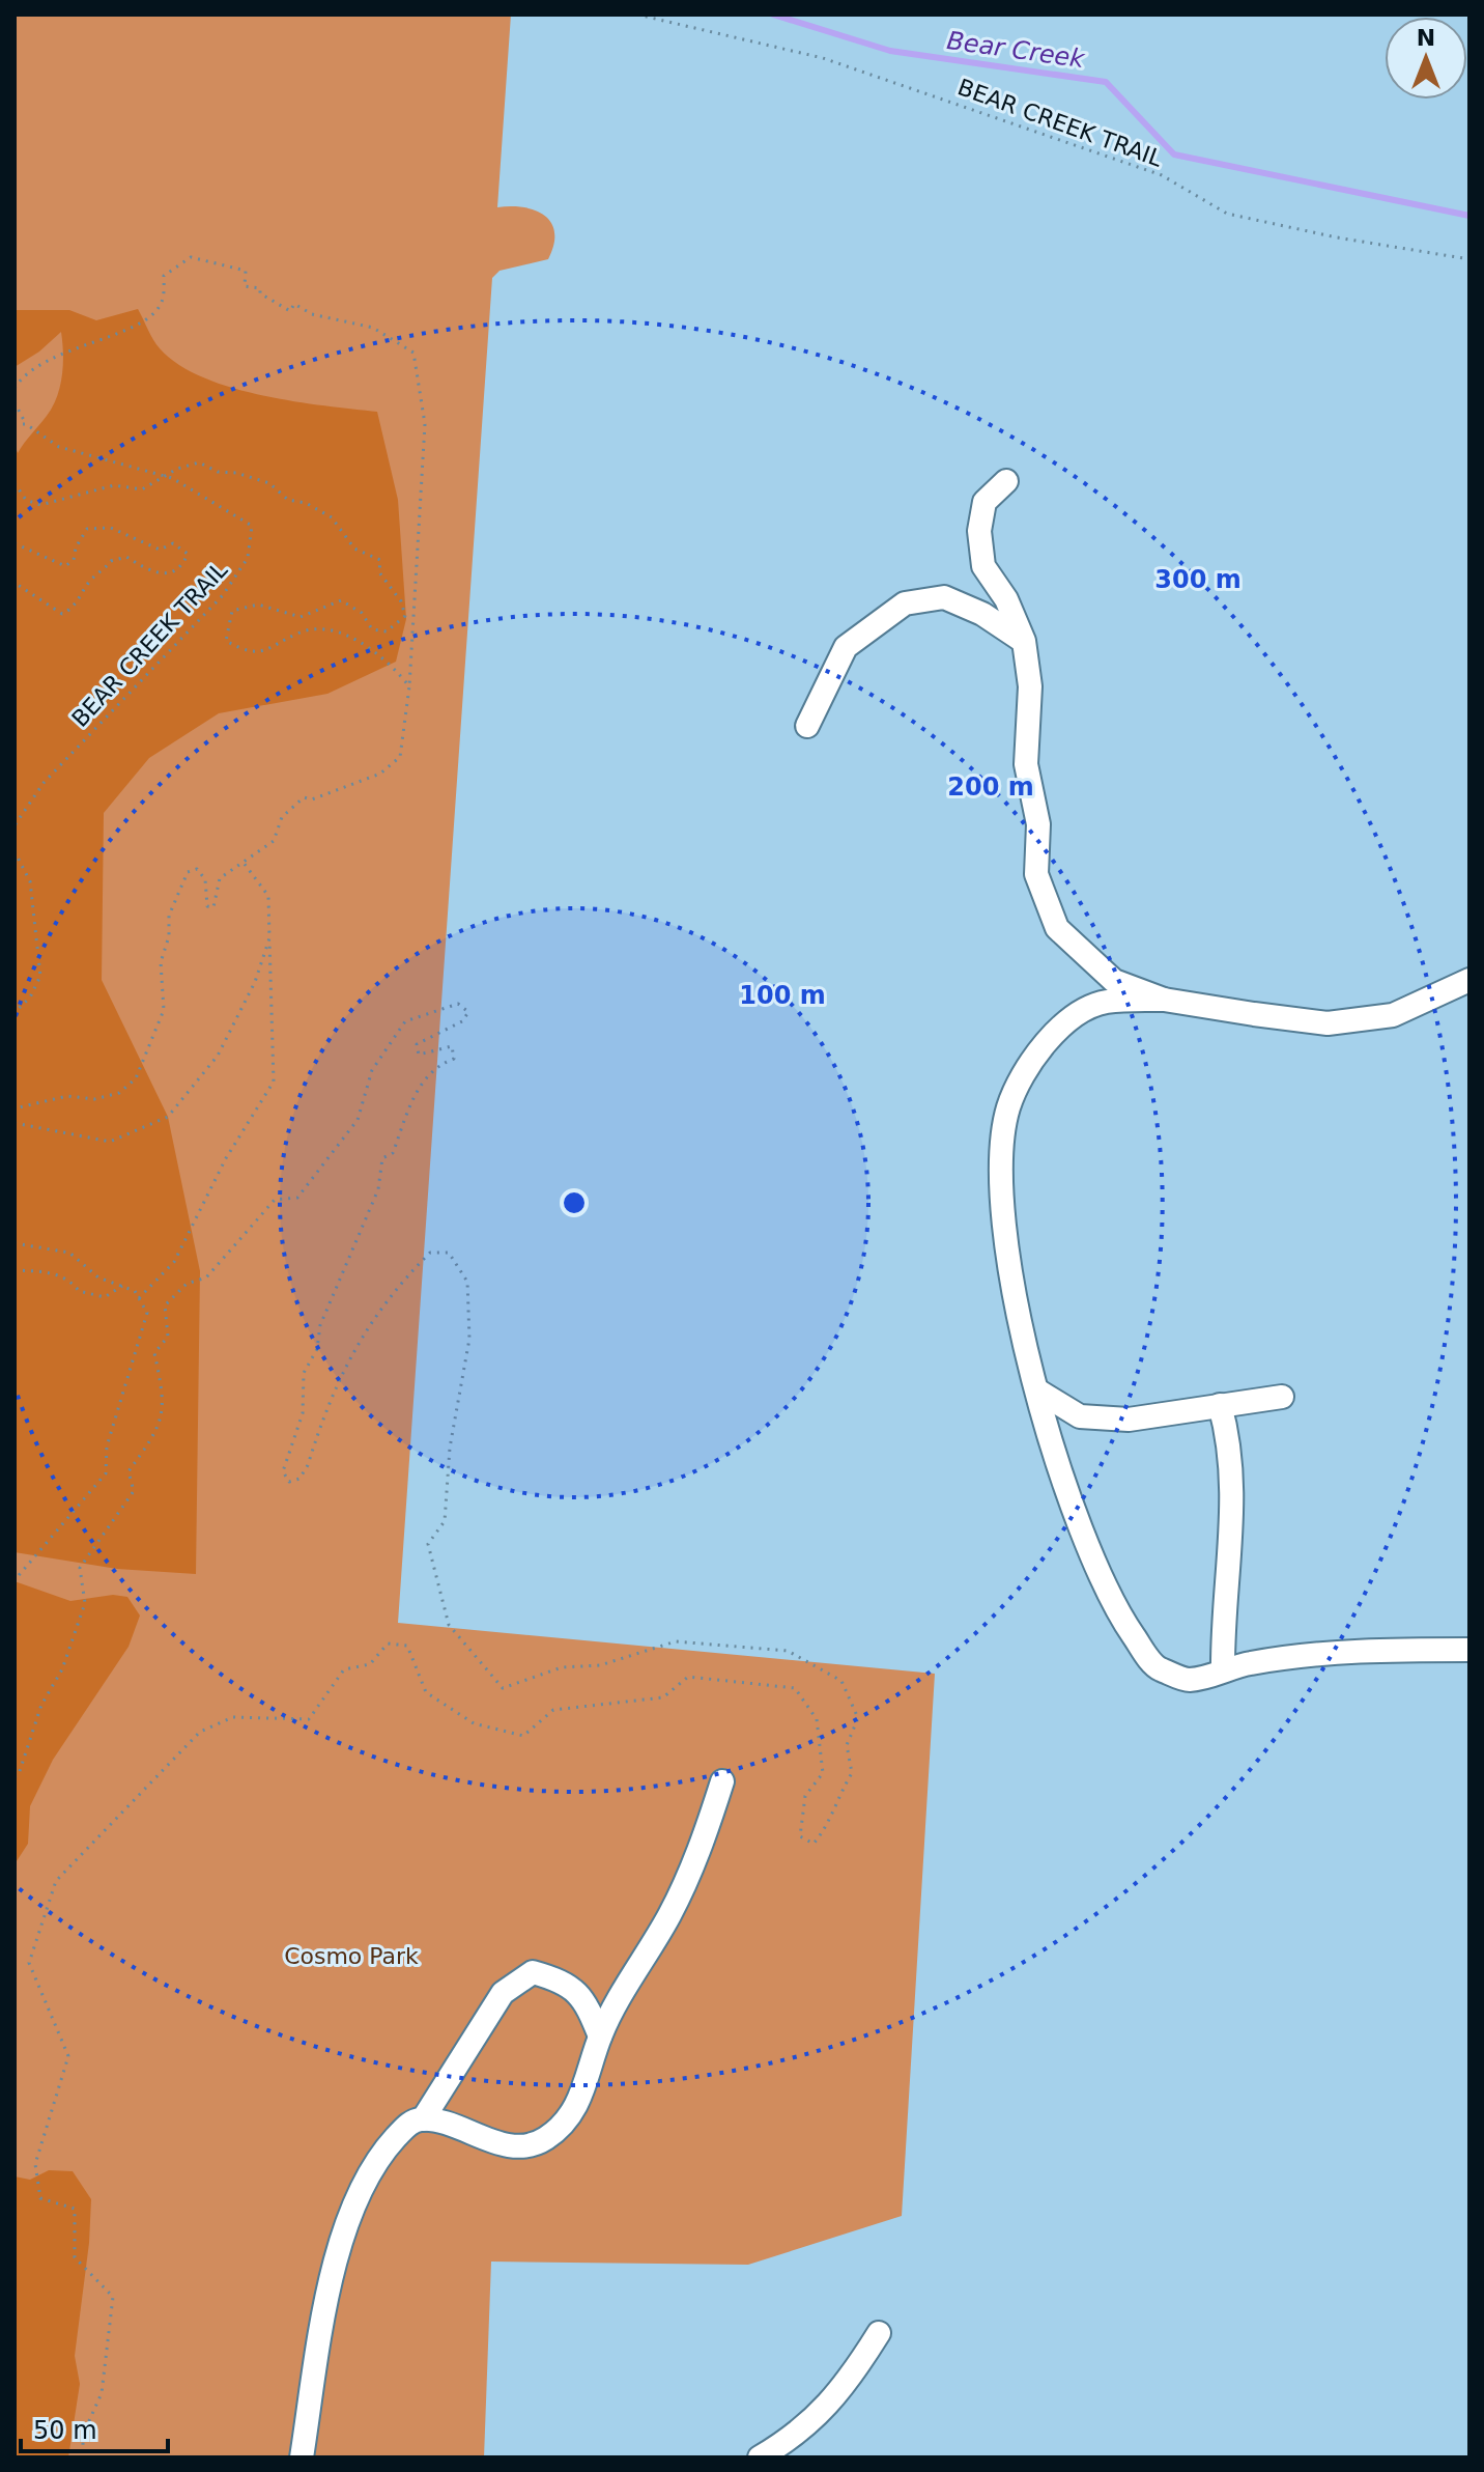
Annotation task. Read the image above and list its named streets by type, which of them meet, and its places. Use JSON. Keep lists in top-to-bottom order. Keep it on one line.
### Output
{"streets":{"path":["BEAR CREEK TRAIL"]},"water":["Bear Creek"],"parks":["Cosmo Park"],"scale_bar":"50 m","north":"top","rings":["300 m","200 m","100 m"]}
